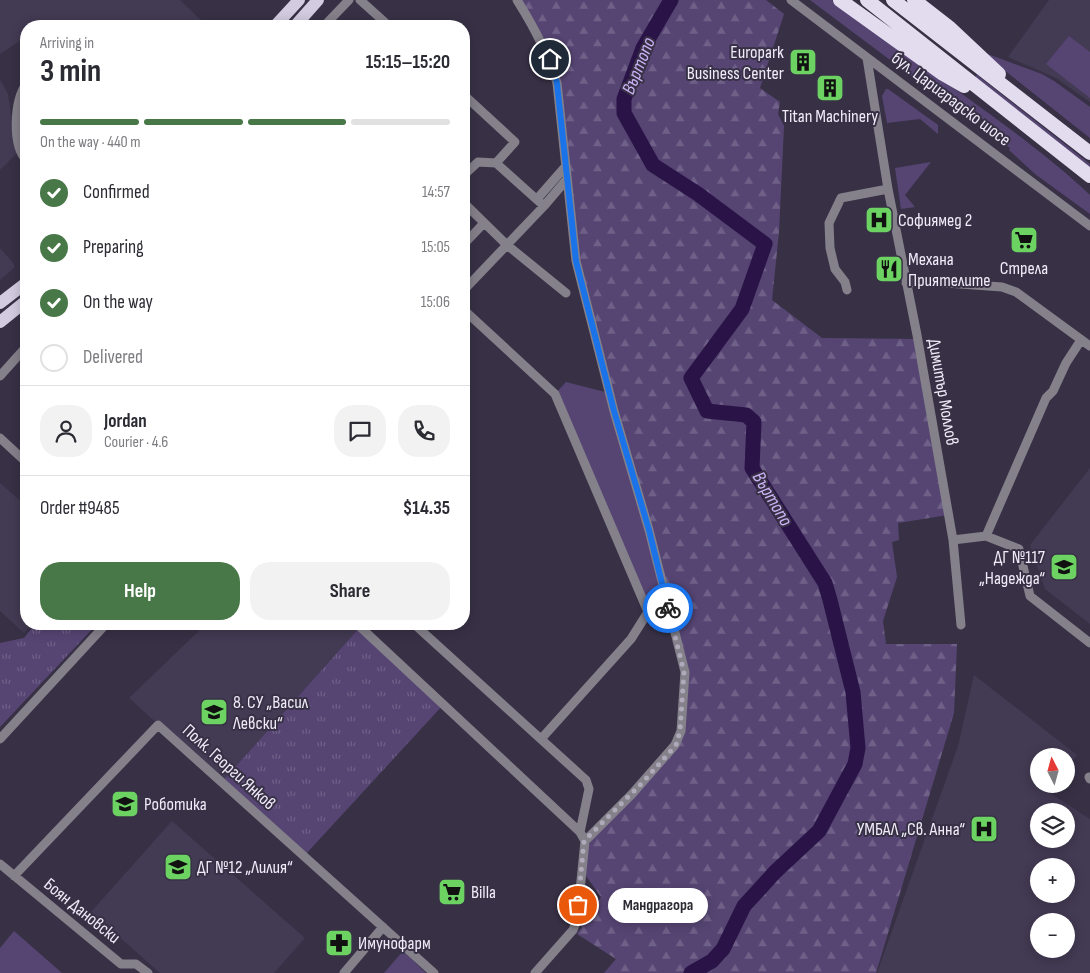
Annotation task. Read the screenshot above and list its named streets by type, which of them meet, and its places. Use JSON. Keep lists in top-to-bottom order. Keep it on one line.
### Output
{"streets":{"highway":["бул. Цариградско шосе"],"street":["Димитър Моллов","Полк. Георги Янков","Боян Дановски"]},"crossings":[["бул. Цариградско шосе","Димитър Моллов"],["Полк. Георги Янков","Боян Дановски"]],"water":["Въртопо"],"places":{"building":["Europark Business Center","Titan Machinery"],"hospital":["Софиямед 2","УМБАЛ „Св. Анна“"],"supermarket":["Стрела","Billa"],"restaurant":["Механа Приятелите"],"school or university":["ДГ №117 „Надежда“","8. СУ „Васил Левски“","Роботика","ДГ №12 „Лилия“"],"other":["Мандрагора"],"pharmacy":["Имунофарм"]},"north":"top","page":{"heading":["3 min","Arriving in","15:15–15:20"],"panel":["Jordan","Courier · 4.6","Order #9485","$14.35"],"bar":"On the way · 440 m","list":[["Confirmed","14:57"],["Preparing","15:05"],["On the way","15:06"],"Delivered"],"buttons":["Help","Share"],"map_buttons":["+","−"],"bubble":"Мандрагора"}}
